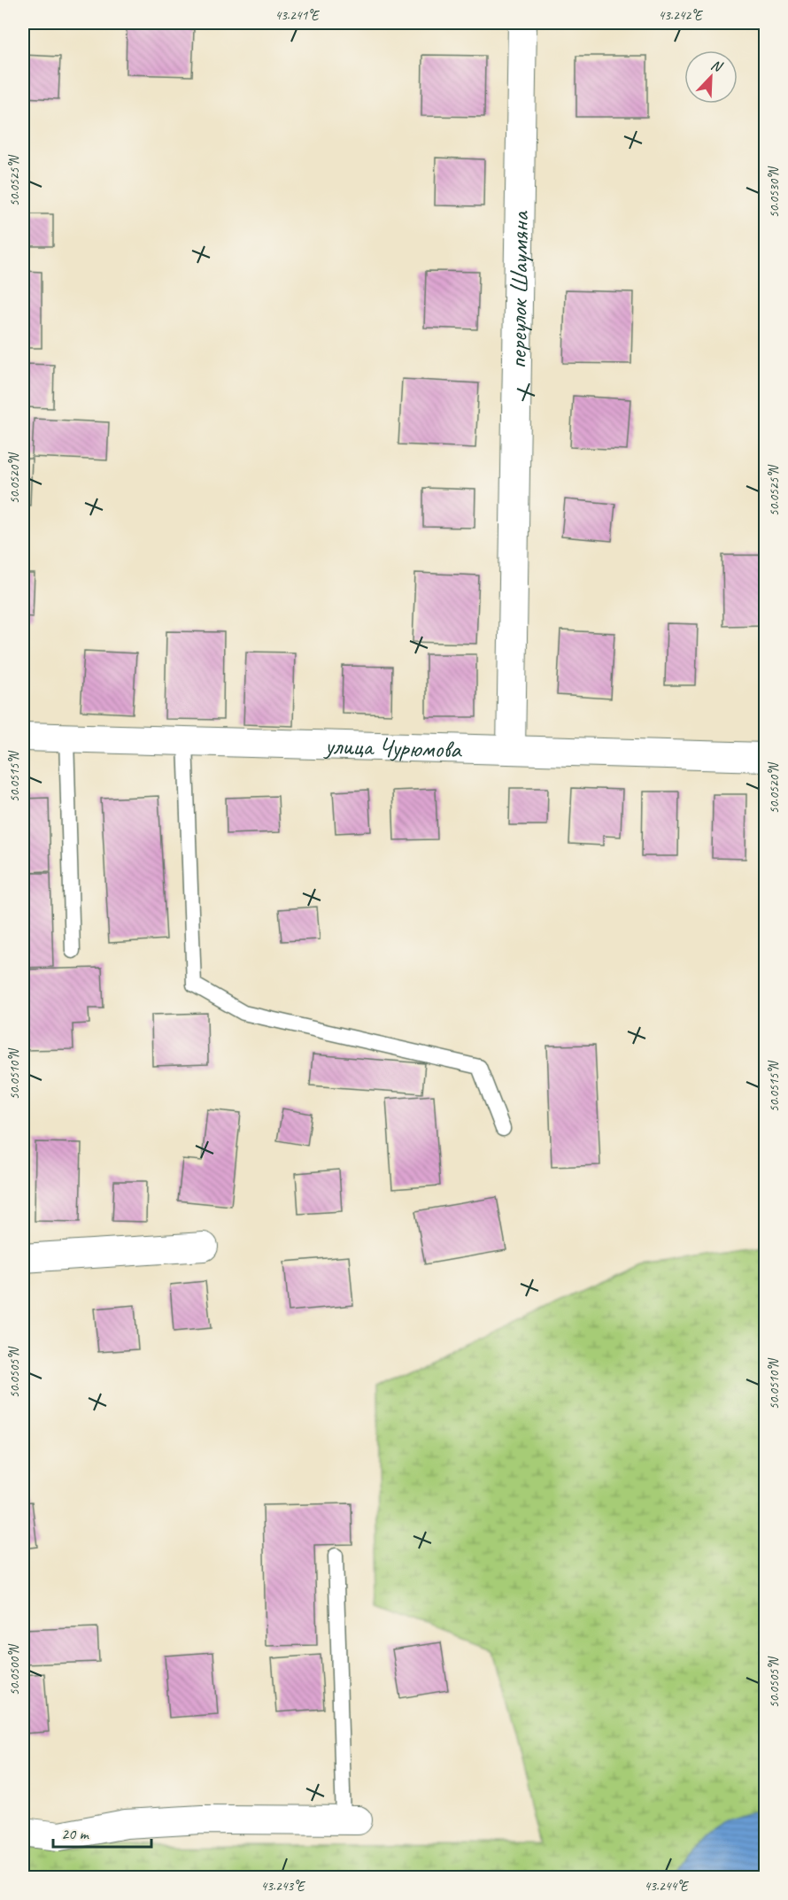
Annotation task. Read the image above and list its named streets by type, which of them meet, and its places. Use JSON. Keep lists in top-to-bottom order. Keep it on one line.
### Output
{"streets":{"street":["переулок Шаумяна","улица Чурюмова"]},"crossings":[["переулок Шаумяна","улица Чурюмова"]],"scale_bar":"20 m","north":"top right","coordinates":["43.241°E","43.242°E","50.0525°N","50.0530°N","50.0520°N","50.0515°N","50.0510°N","50.0505°N","50.0500°N","43.243°E","43.244°E"]}
